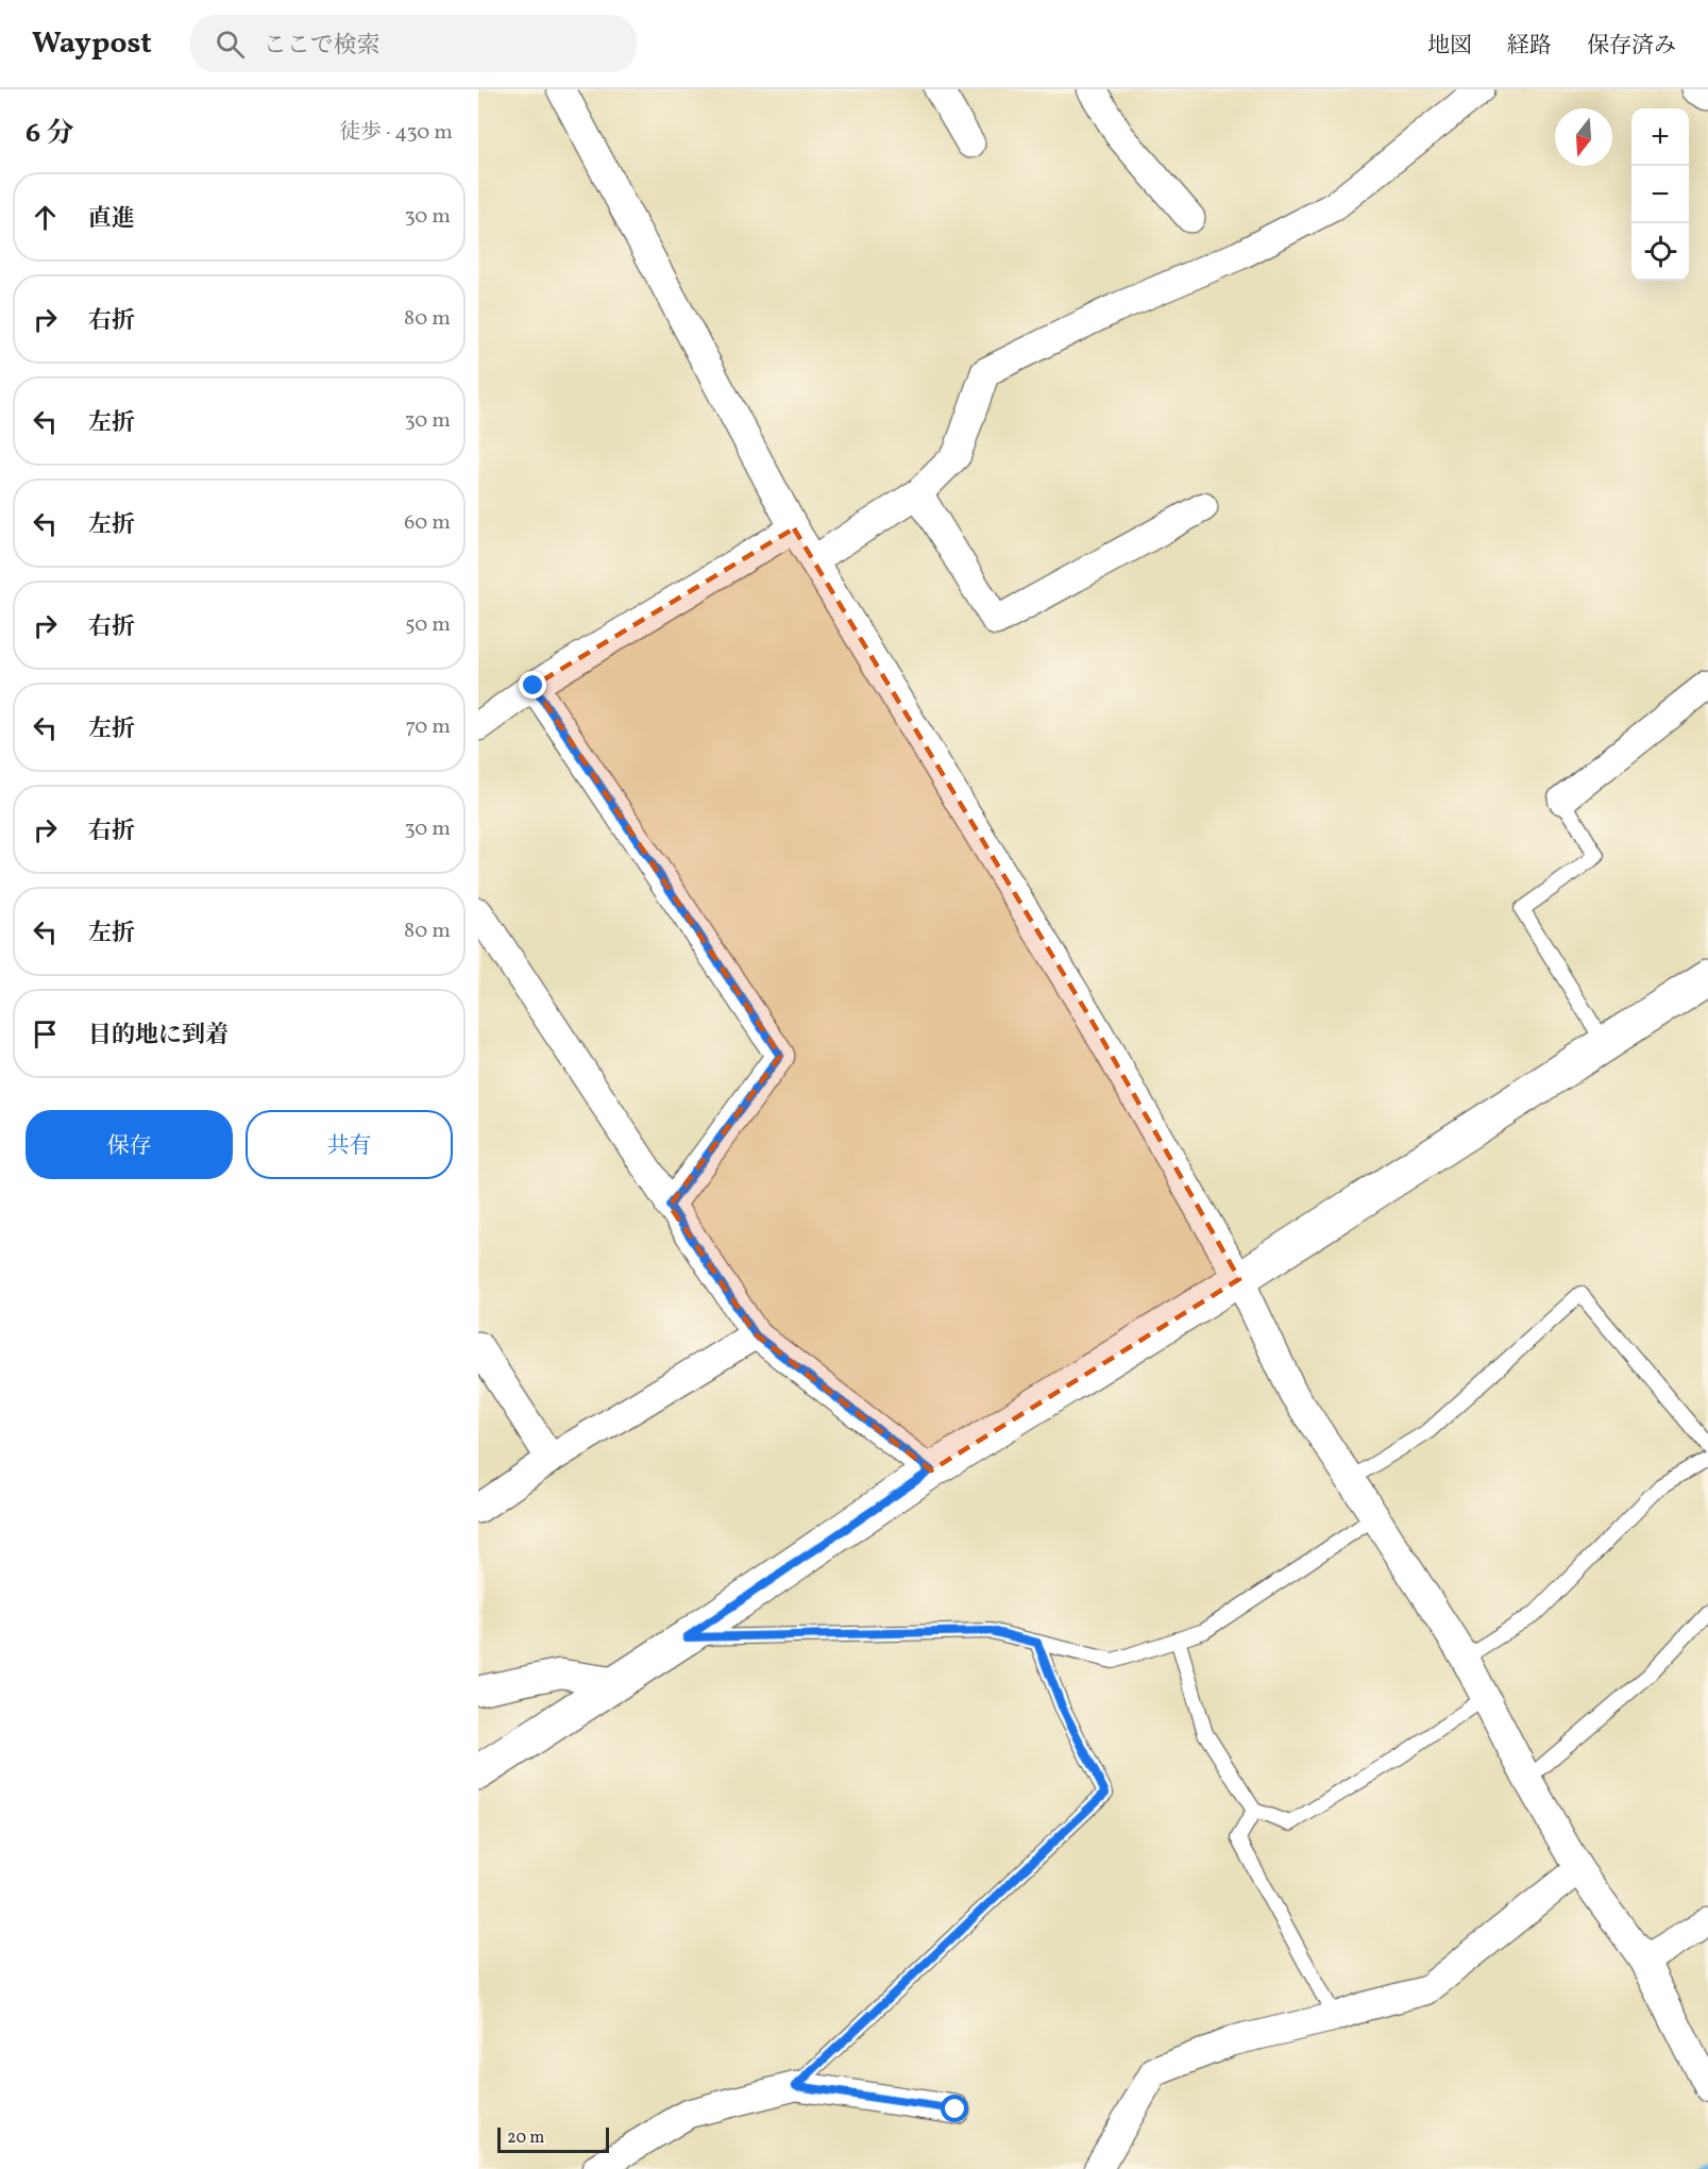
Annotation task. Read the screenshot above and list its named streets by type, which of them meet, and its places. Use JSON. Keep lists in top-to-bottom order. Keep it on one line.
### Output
{"scale_bar":"20 m","north":"bottom","page":{"header":"Waypost","search":"ここで検索","nav":["地図","経路","保存済み"],"heading":["6 分","徒歩 · 430 m"],"map_buttons":["+","−"],"list":[["直進","30 m"],["右折","80 m"],["左折","30 m"],["左折","60 m"],["右折","50 m"],["左折","70 m"],["右折","30 m"],["左折","80 m"],"目的地に到着"],"buttons":["保存","共有"],"scale":"20 m"}}
